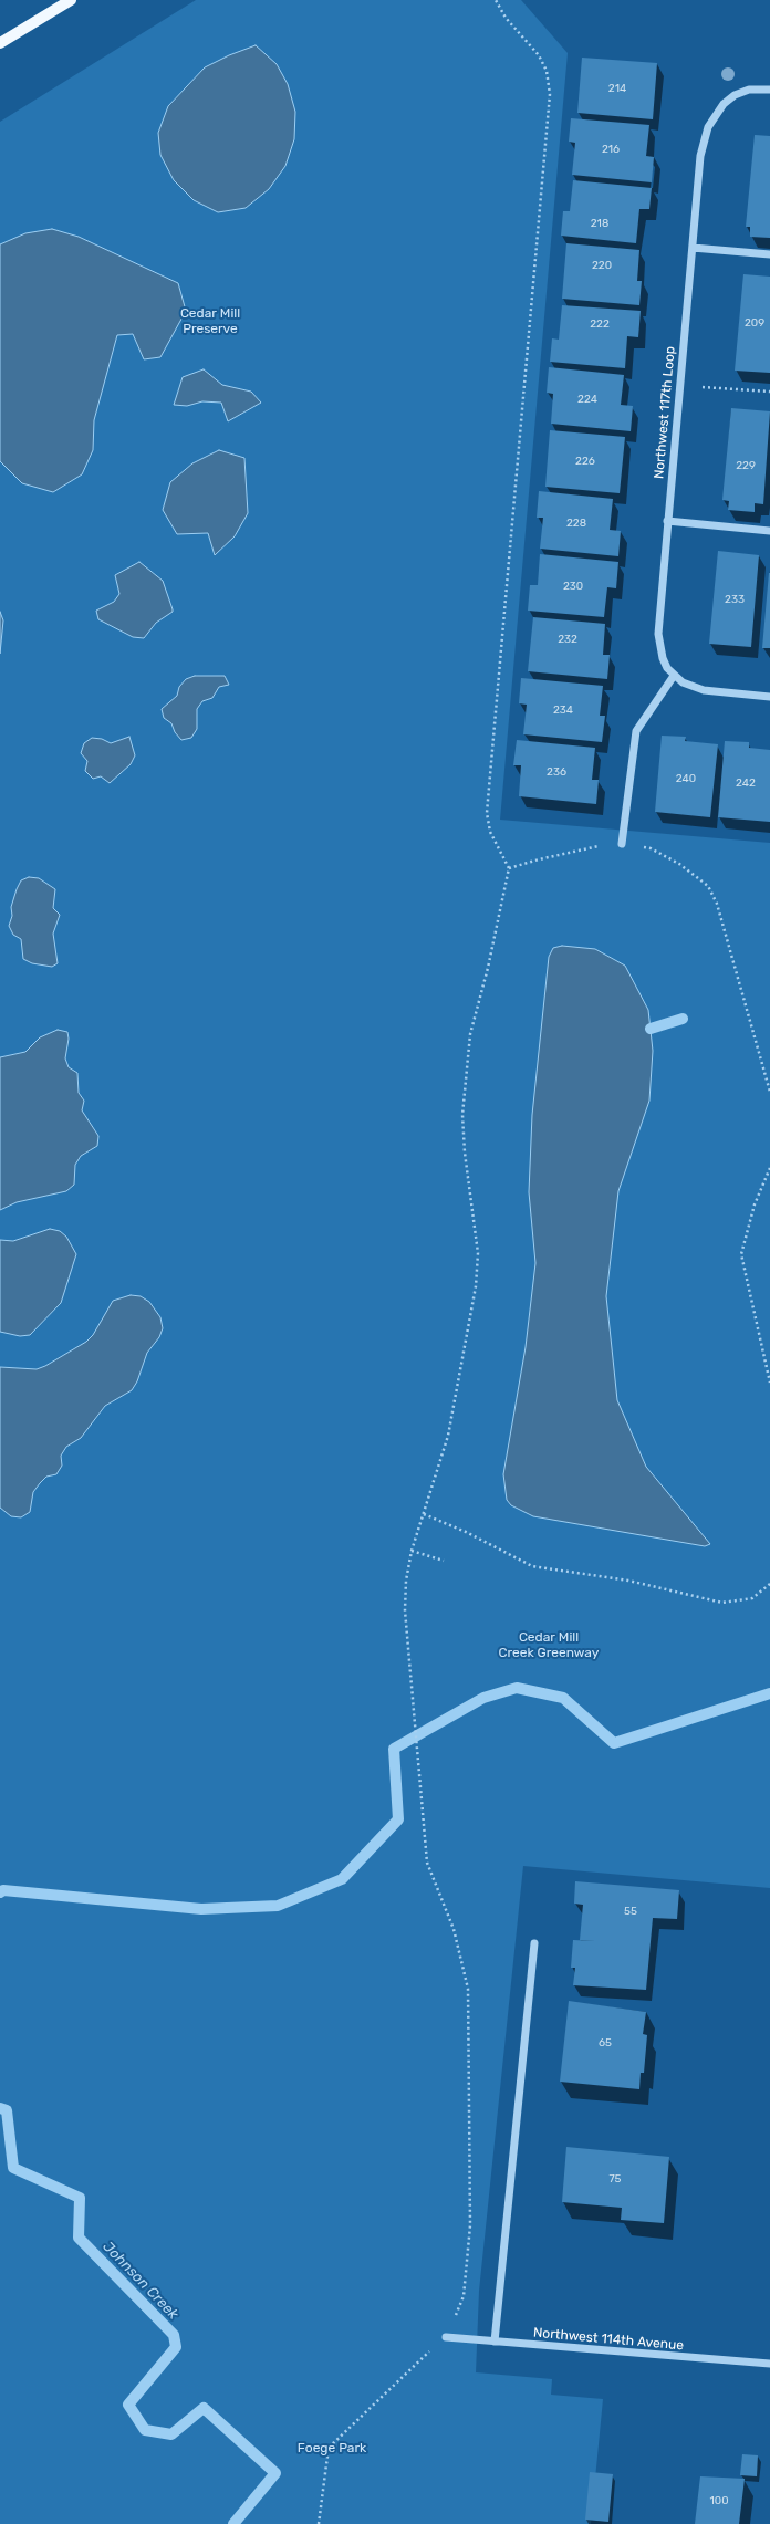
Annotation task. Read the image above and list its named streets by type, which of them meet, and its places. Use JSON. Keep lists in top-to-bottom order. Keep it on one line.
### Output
{"streets":{"street":["Northwest 117th Loop","Northwest 114th Avenue"]},"water":["Johnson Creek"],"parks":["Cedar Mill Preserve","Cedar Mill Creek Greenway","Foege Park"],"house_numbers":["214","216","218","220","209","222","224","226","229","228","230","233","232","234","236","240","242","55","65","75","100"]}
